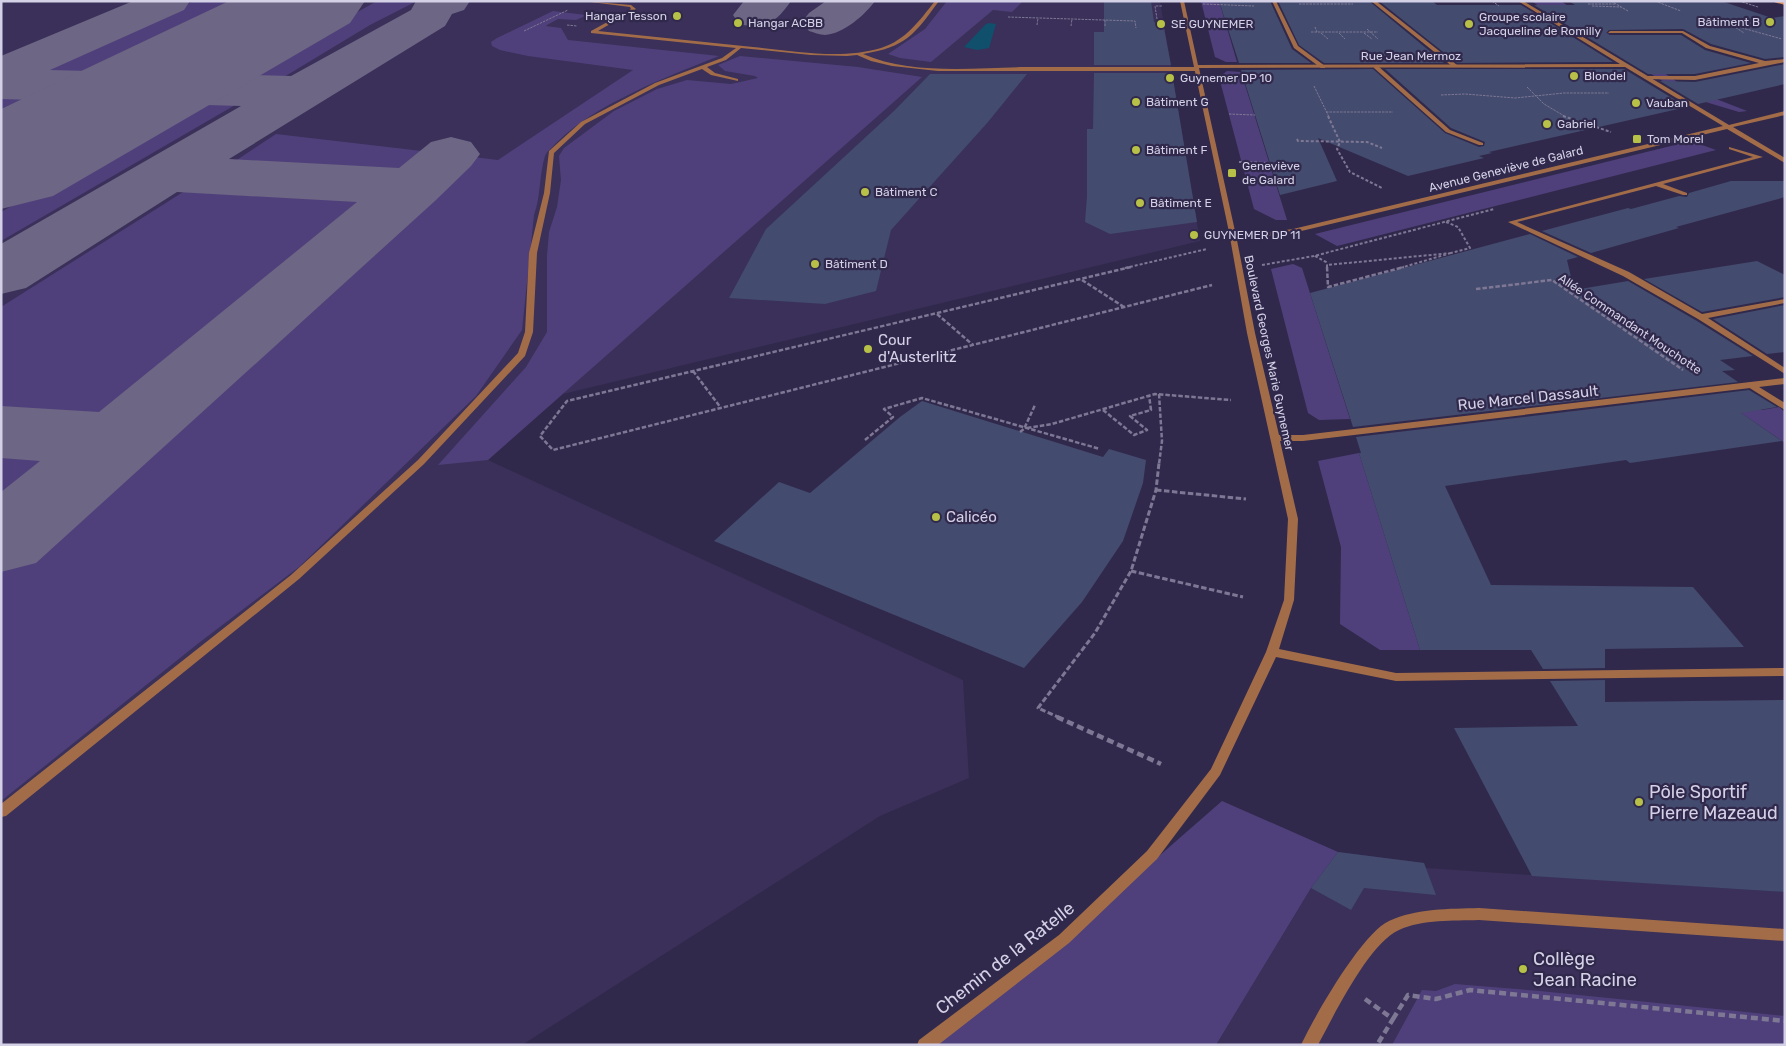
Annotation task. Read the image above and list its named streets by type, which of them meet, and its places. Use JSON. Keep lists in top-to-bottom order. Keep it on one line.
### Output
{"streets":{"street":["Rue Jean Mermoz","Avenue Geneviève de Galard","Boulevard Georges Marie Guynemer","Rue Marcel Dassault","Chemin de la Ratelle"],"path":["Allée Commandant Mouchotte"]},"crossings":[["Rue Jean Mermoz","Boulevard Georges Marie Guynemer"],["Avenue Geneviève de Galard","Boulevard Georges Marie Guynemer"],["Allée Commandant Mouchotte","Rue Marcel Dassault"],["Boulevard Georges Marie Guynemer","Rue Marcel Dassault"],["Boulevard Georges Marie Guynemer","Chemin de la Ratelle"]],"places":{"other":["Hangar Tesson","Bâtiment B","Hangar ACBB","SE GUYNEMER","Groupe scolaire Jacqueline de Romilly","Blondel","Guynemer DP 10","Bâtiment G","Vauban","Gabriel","Bâtiment F","Bâtiment C","Bâtiment E","GUYNEMER DP 11","Bâtiment D","Cour d'Austerlitz","Calicéo","Pôle Sportif Pierre Mazeaud","Collège Jean Racine"],"transit":["Tom Morel","Geneviève de Galard"]}}
